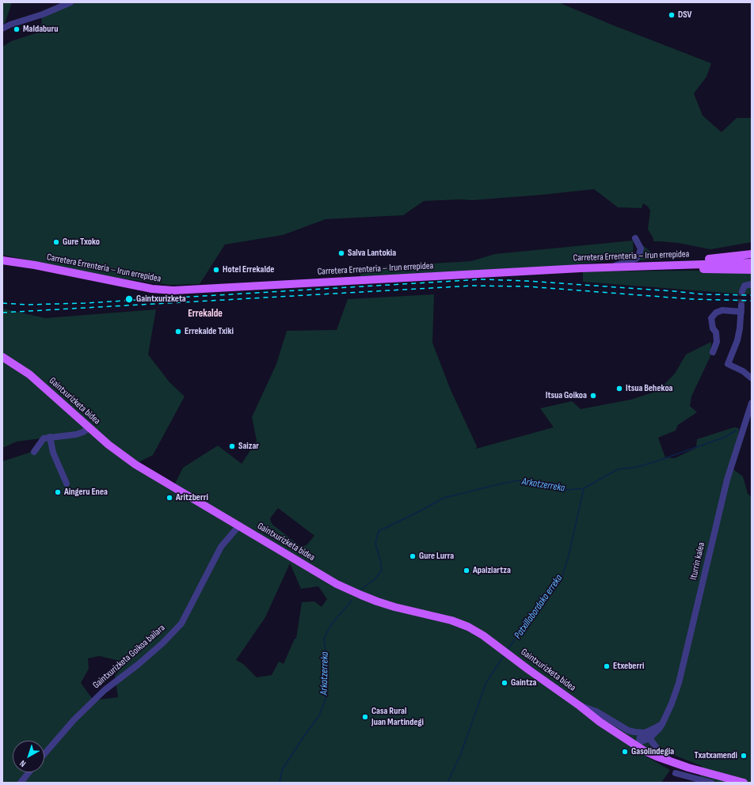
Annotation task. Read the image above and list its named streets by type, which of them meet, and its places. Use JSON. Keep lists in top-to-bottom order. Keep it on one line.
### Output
{"streets":{"main road":["Carretera Errenteria – Irun errepidea","Gaintxurizketa bidea"],"street":["Iturrin kalea","Gaintxurizketa Goikoa bailara"]},"crossings":[["Gaintxurizketa bidea","Iturrin kalea"],["Gaintxurizketa bidea","Gaintxurizketa Goikoa bailara"]],"districts":["Errekalde"],"water":["Arkotzerreka","Patxillabordako erreka"],"places":["DSV","Maldaburu","Gure Txoko","Salva Lantokia","Hotel Errekalde","Gaintxurizketa","Errekalde Txiki","Itsua Behekoa","Itsua Goikoa","Saizar","Aingeru Enea","Aritzberri","Gure Lurra","Apaiziartza","Etxeberri","Gaintza","Casa Rural Juan Martindegi","Gasolindegia","Txatxamendi"],"north":"bottom left"}
